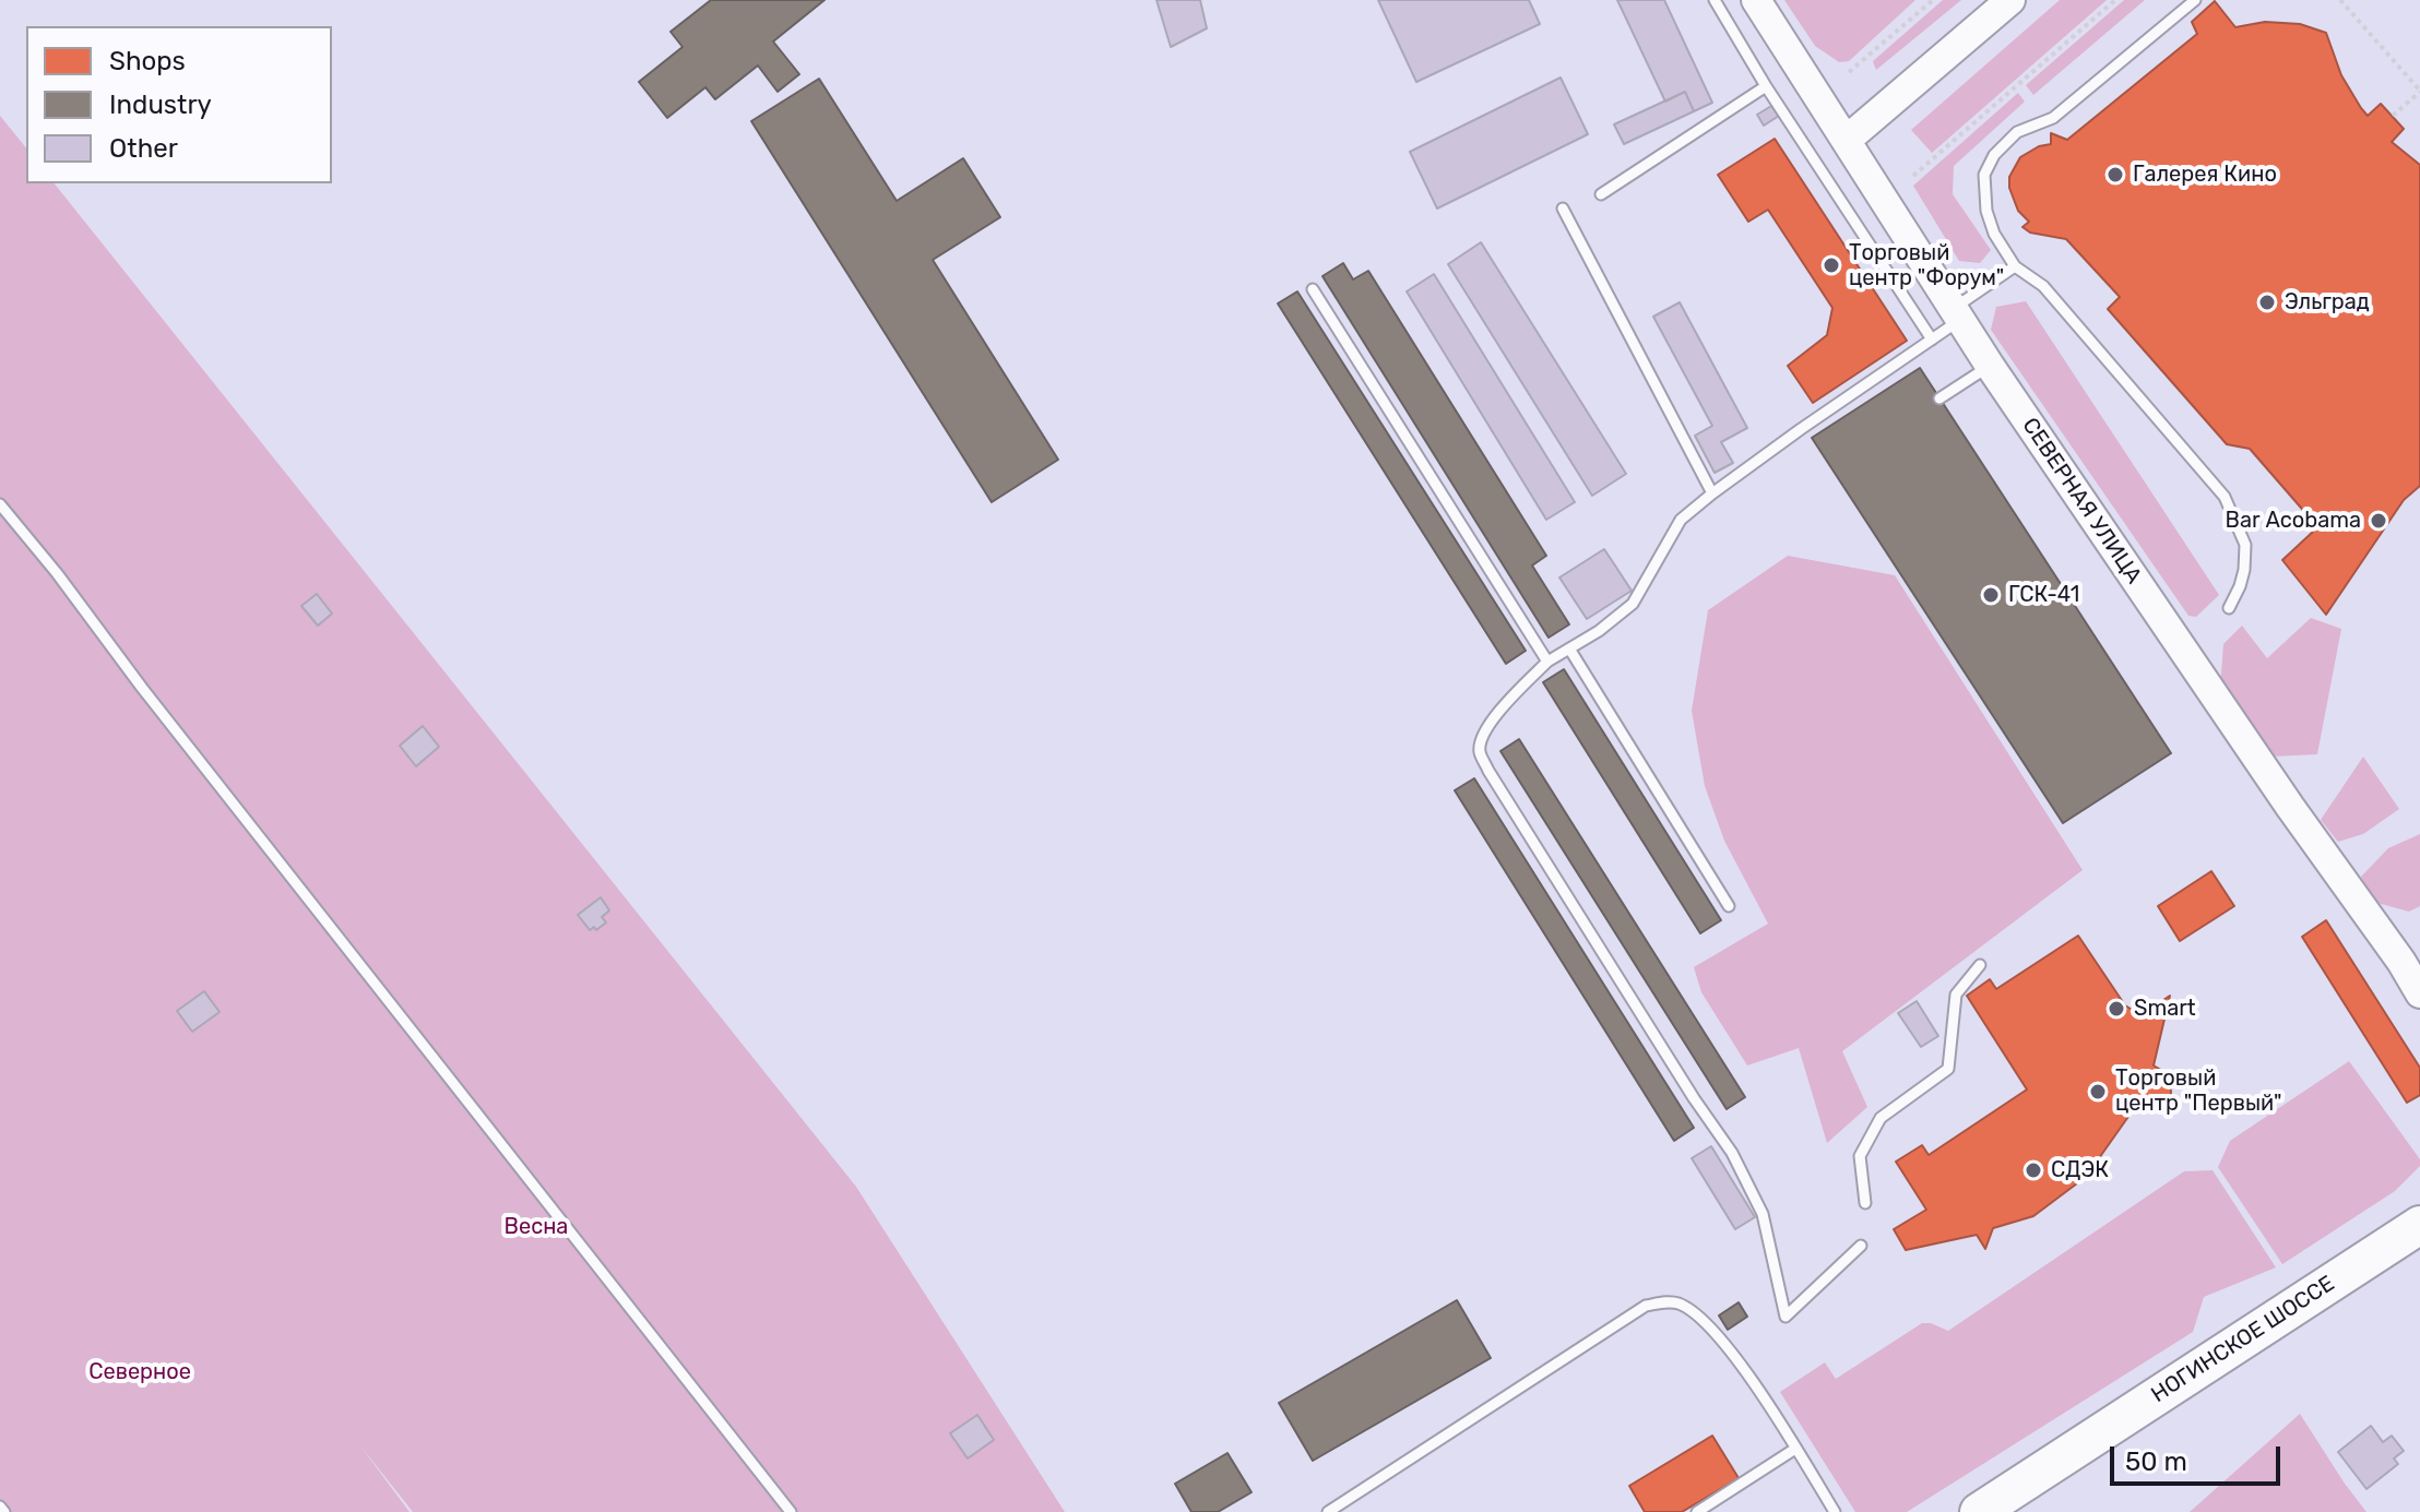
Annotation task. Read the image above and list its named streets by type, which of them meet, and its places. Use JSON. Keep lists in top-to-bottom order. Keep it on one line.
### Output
{"streets":{"highway":["НОГИНСКОЕ ШОССЕ"],"main road":["СЕВЕРНАЯ УЛИЦА"]},"parks":["Весна","Северное"],"places":["Галерея Кино","Торговый центр \"Форум\"","Эльград","Bar Acobama","ГСК-41","Smart","Торговый центр \"Первый\"","СДЭК"],"legend":["Shops","Industry","Other"],"scale_bar":"50 m"}
